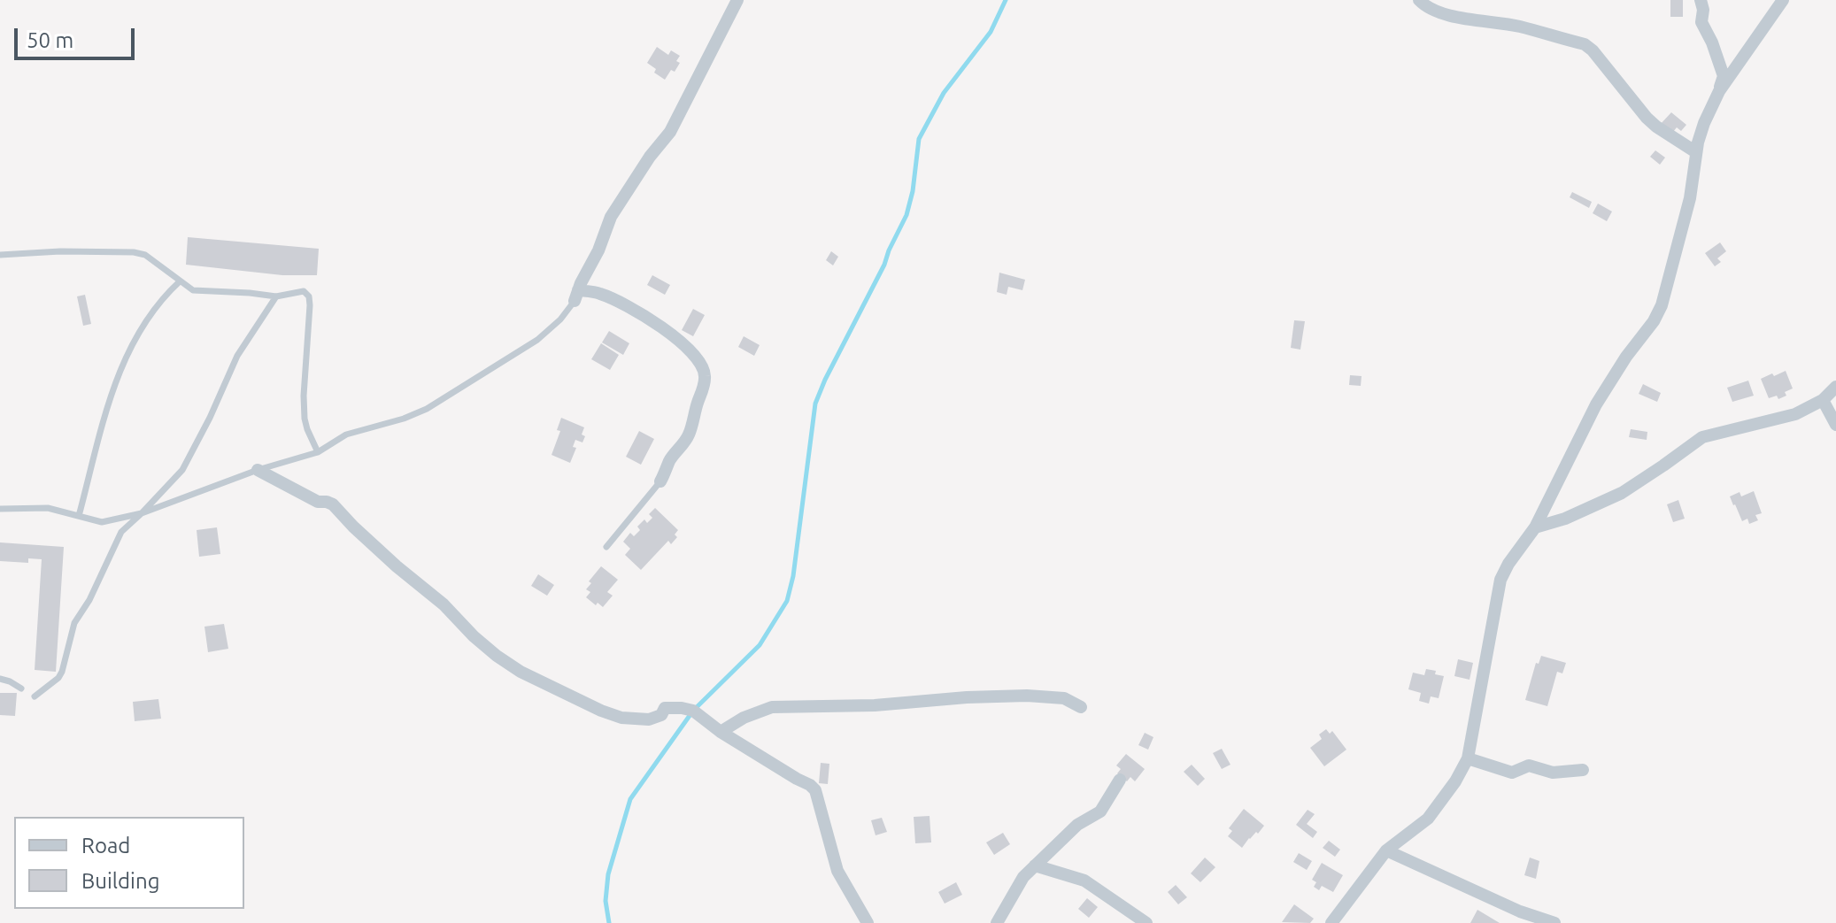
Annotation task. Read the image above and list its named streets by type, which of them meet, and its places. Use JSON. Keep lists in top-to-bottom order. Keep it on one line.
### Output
{"legend":["Road","Building"],"scale_bar":"50 m"}
